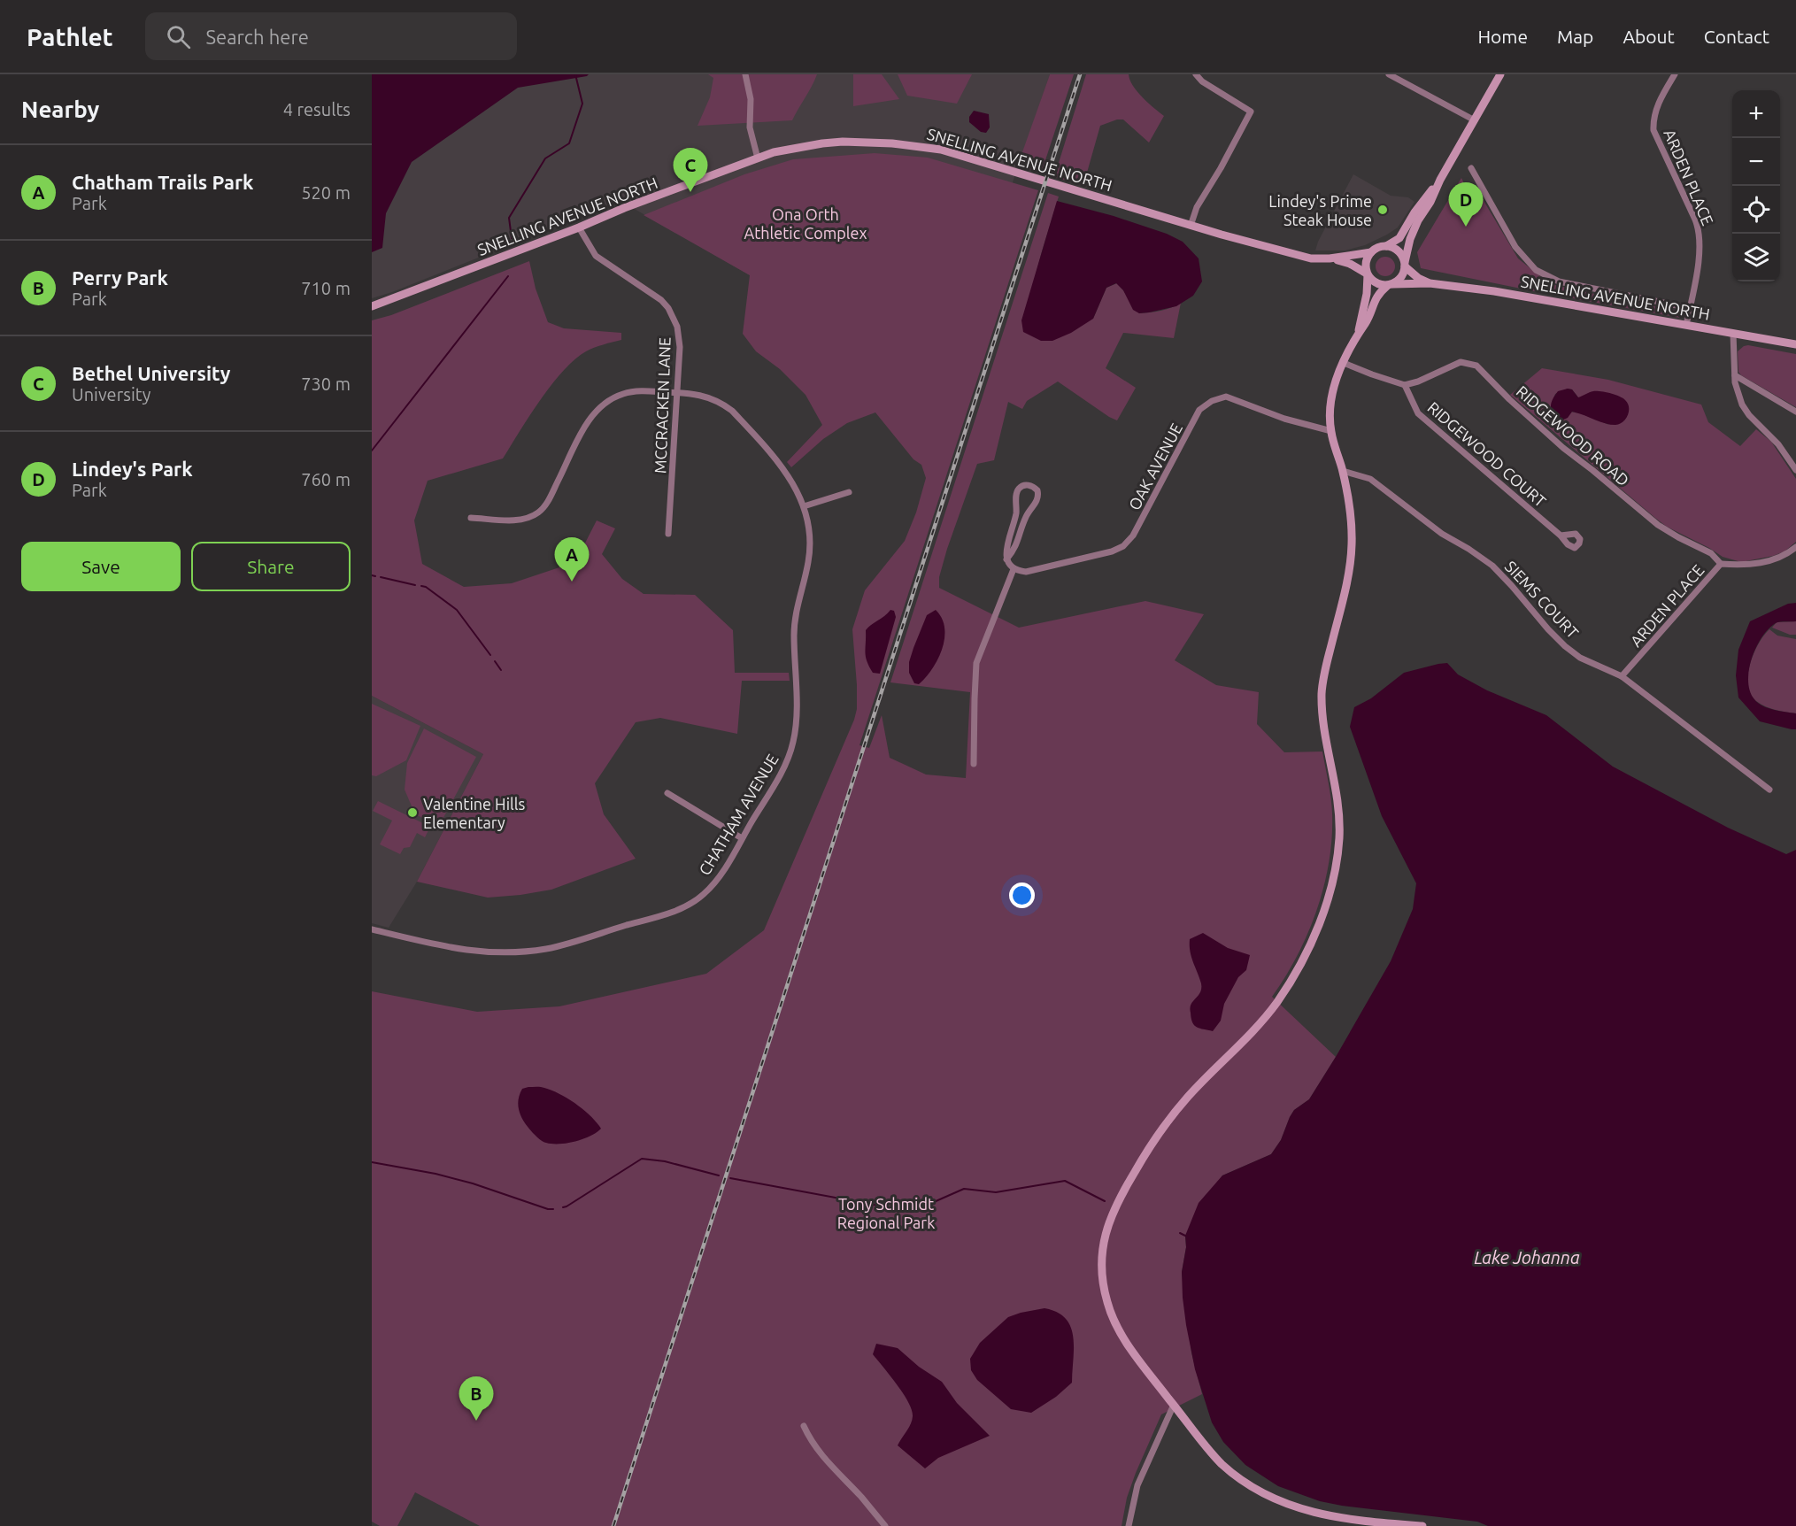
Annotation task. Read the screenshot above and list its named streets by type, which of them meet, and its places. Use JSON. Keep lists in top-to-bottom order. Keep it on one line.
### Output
{"streets":{"street":["SNELLING AVENUE NORTH","ARDEN PLACE","MCCRACKEN LANE","RIDGEWOOD ROAD","RIDGEWOOD COURT","OAK AVENUE","SIEMS COURT","CHATHAM AVENUE"]},"crossings":[["SNELLING AVENUE NORTH","ARDEN PLACE"],["SNELLING AVENUE NORTH","MCCRACKEN LANE"],["ARDEN PLACE","RIDGEWOOD ROAD"],["ARDEN PLACE","SIEMS COURT"],["MCCRACKEN LANE","CHATHAM AVENUE"],["RIDGEWOOD ROAD","RIDGEWOOD COURT"]],"water":["Lake Johanna"],"parks":["Ona Orth Athletic Complex","Tony Schmidt Regional Park"],"places":["Lindey's Prime Steak House","Valentine Hills Elementary"],"page":{"header":"Pathlet","search":"Search here","nav":["Home","Map","About","Contact"],"heading":["Nearby","4 results"],"map_buttons":["+","−"],"list":[{"mark":"A","name":"Chatham Trails Park","note":"Park","value":"520 m"},{"mark":"B","name":"Perry Park","note":"Park","value":"710 m"},{"mark":"C","name":"Bethel University","note":"University","value":"730 m"},{"mark":"D","name":"Lindey's Park","note":"Park","value":"760 m"}],"pins":["C","D","A","B"],"buttons":["Save","Share"]}}
